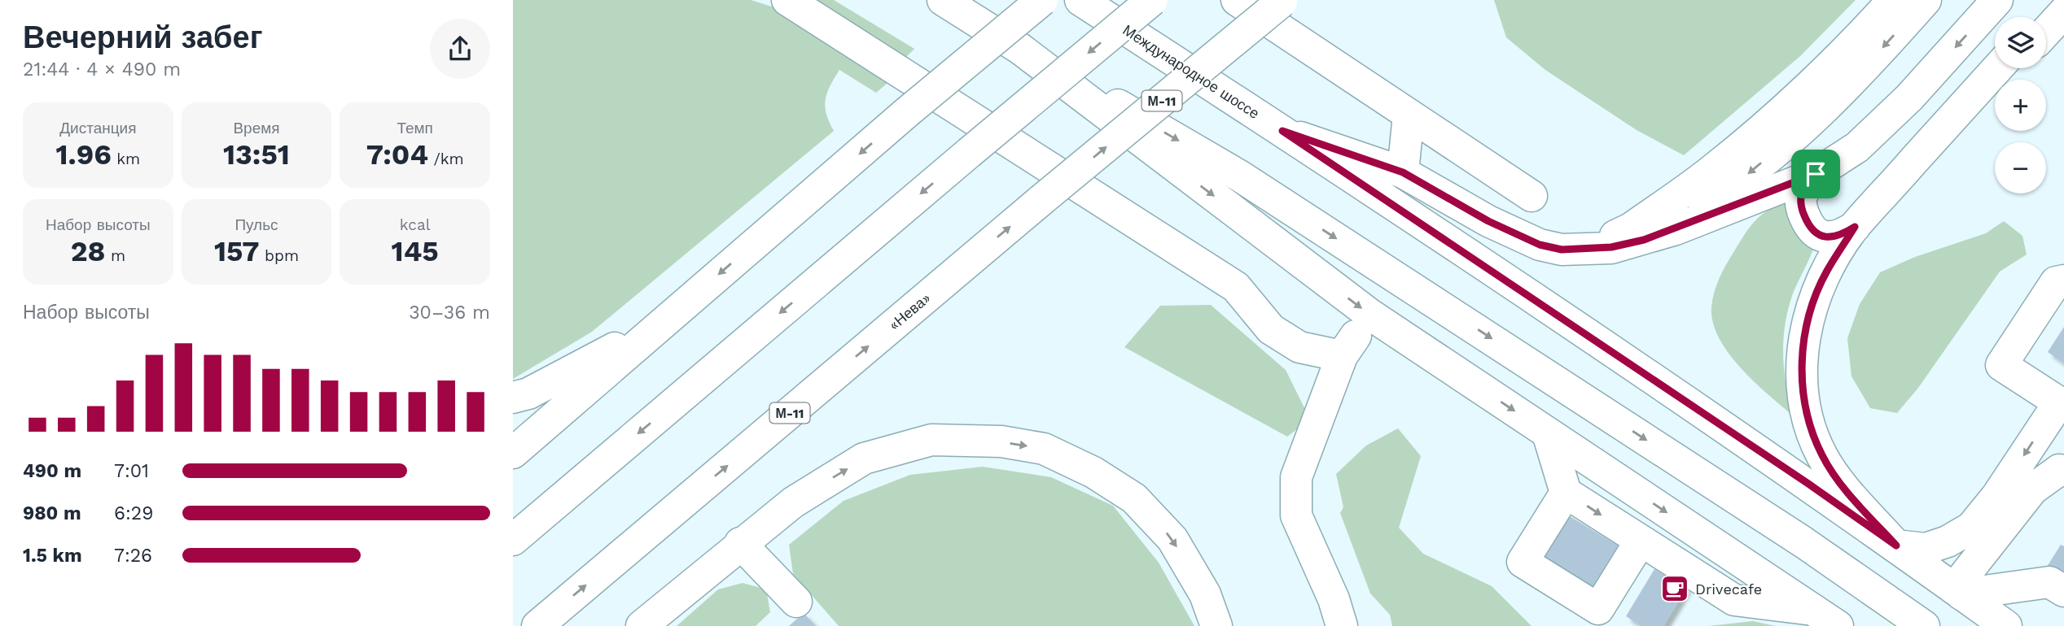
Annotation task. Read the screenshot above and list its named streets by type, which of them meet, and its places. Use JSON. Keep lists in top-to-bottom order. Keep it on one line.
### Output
{"streets":{"main road":["Международное шоссе","М-11","«Нева»"]},"places":{"cafe":["Drivecafe"]},"page":{"heading":["Вечерний забег","21:44 · 4 × 490 m"],"map_buttons":["+","−"],"stats":[["Дистанция","1.96 km"],["Время","13:51"],["Темп","7:04 /km"],["Набор высоты","28 m"],["Пульс","157 bpm"],["kcal","145"]],"chart":["Набор высоты","30–36 m"],"list":[{"name":"490 m","note":"7:01"},{"name":"980 m","note":"6:29"},{"name":"1.5 km","note":"7:26"}]}}
